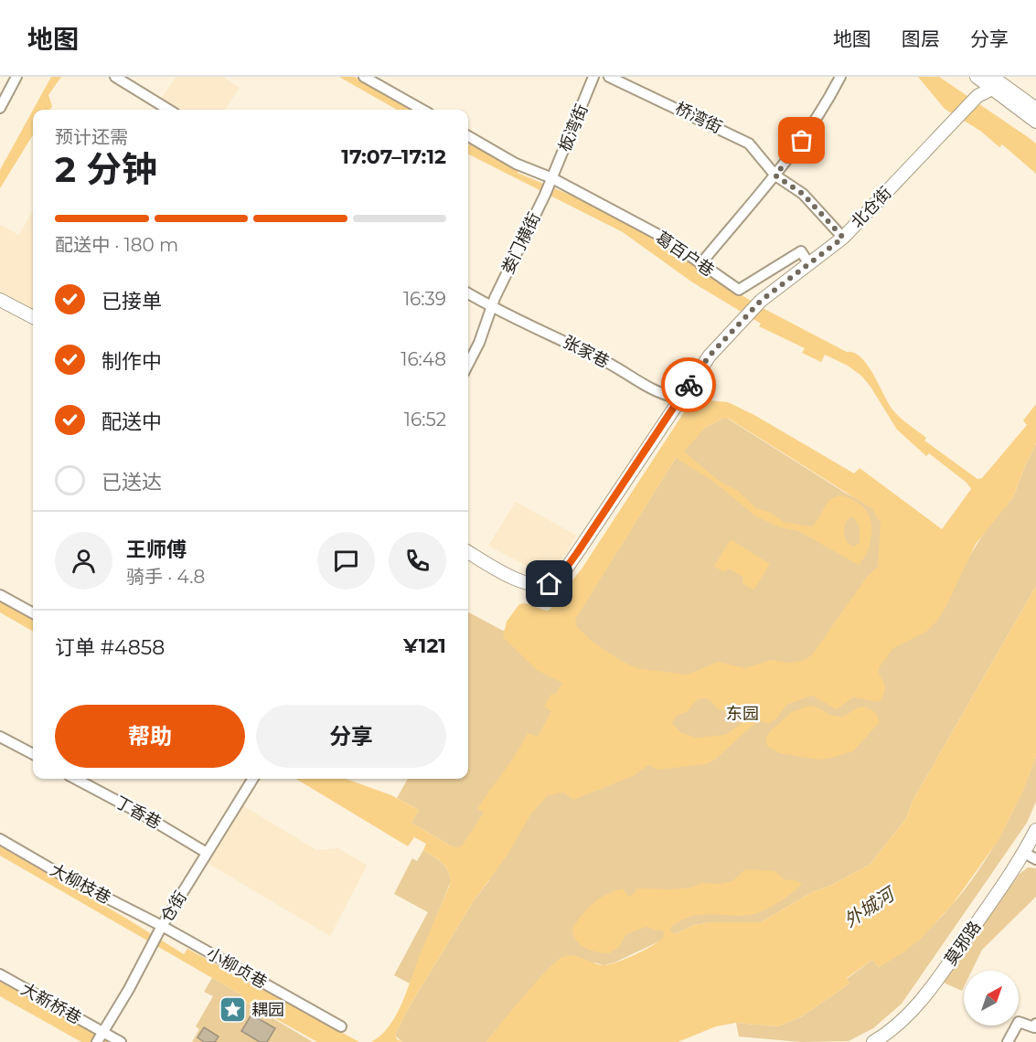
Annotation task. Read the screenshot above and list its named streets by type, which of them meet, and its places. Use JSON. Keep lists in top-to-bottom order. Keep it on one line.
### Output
{"streets":{"main road":["北仓街","莫邪路"],"street":["桥湾街","板湾街","娄门横街","葛百户巷","张家巷","丁香巷","大柳枝巷","仓街","小柳贞巷","大新桥巷"]},"crossings":[["桥湾街","北仓街"],["板湾街","娄门横街"],["板湾街","葛百户巷"],["北仓街","葛百户巷"],["北仓街","张家巷"],["娄门横街","葛百户巷"],["娄门横街","张家巷"],["丁香巷","仓街"],["大柳枝巷","仓街"],["大柳枝巷","小柳贞巷"],["仓街","小柳贞巷"],["仓街","大新桥巷"]],"water":["外城河"],"parks":["东园"],"places":{"place":["耦园"]},"north":"top right","page":{"header":"地图","nav":["地图","图层","分享"],"heading":["2 分钟","预计还需","17:07–17:12"],"panel":["王师傅","骑手 · 4.8","订单 #4858","¥121"],"bar":"配送中 · 180 m","list":[["已接单","16:39"],["制作中","16:48"],["配送中","16:52"],"已送达"],"buttons":["帮助","分享"]}}
